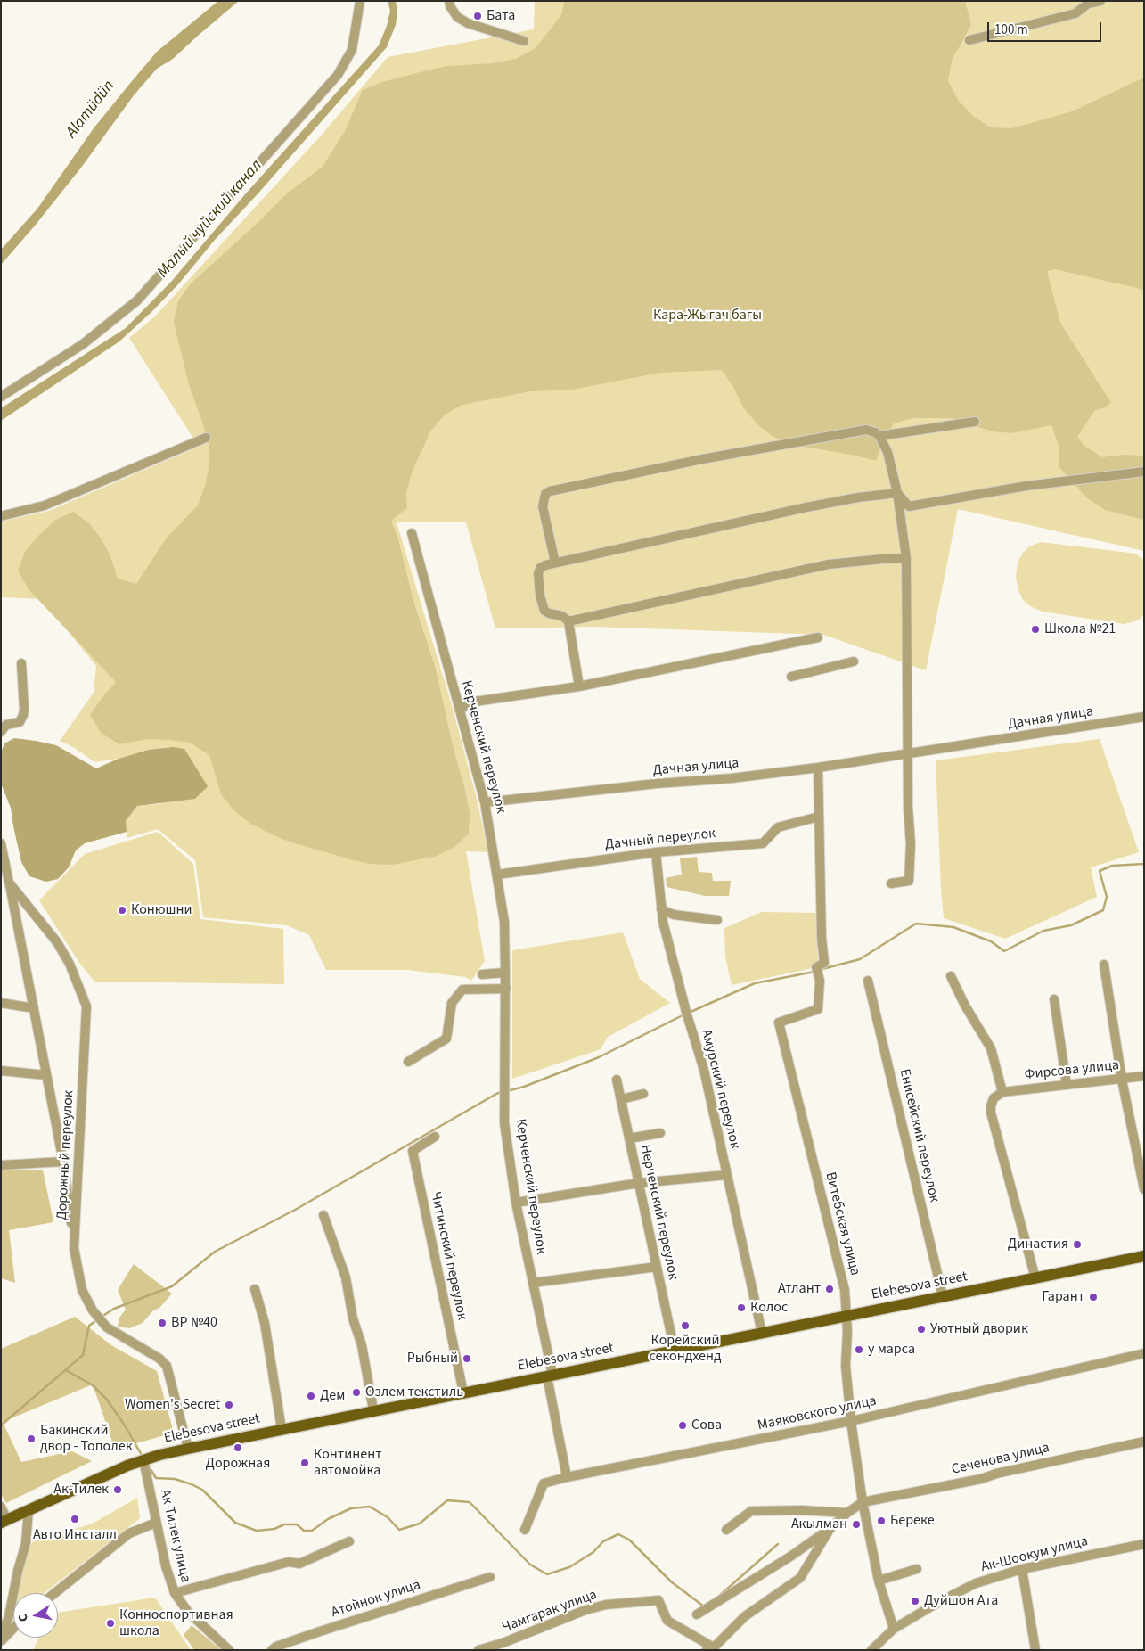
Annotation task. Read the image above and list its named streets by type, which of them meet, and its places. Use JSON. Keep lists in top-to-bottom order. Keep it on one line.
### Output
{"streets":{"main road":["Elebesova street"],"street":["Дачная улица","Керченский переулок","Дачный переулок","Фирсова улица","Амурский переулок","Енисейский переулок","Дорожный переулок","Нерченский переулок","Витебская улица","Читинский переулок","Маяковского улица","Сеченова улица","Ак-Тилек улица","Ак-Шоокум улица","Атойнок улица","Чамгарак улица"]},"crossings":[["Дачная улица","Керченский переулок"],["Керченский переулок","Дачный переулок"],["Керченский переулок","Elebesova street"],["Керченский переулок","Маяковского улица"],["Дачный переулок","Амурский переулок"],["Дачный переулок","Витебская улица"],["Фирсова улица","Elebesova street"],["Амурский переулок","Elebesova street"],["Енисейский переулок","Elebesova street"],["Дорожный переулок","Elebesova street"],["Нерченский переулок","Elebesova street"],["Витебская улица","Elebesova street"],["Витебская улица","Маяковского улица"],["Витебская улица","Сеченова улица"],["Витебская улица","Ак-Шоокум улица"],["Читинский переулок","Elebesova street"],["Elebesova street","Ак-Тилек улица"]],"water":["Alamüdün","Малый чуйский канал"],"parks":["Кара-Жыгач багы"],"places":["Бата","Школа №21","Конюшни","Династия","Атлант","Гарант","Колос","BP №40","Корейский секондхенд","Уютный дворик","у марса","Рыбный","Озлем текстиль","Дем","Women's Secret","Сова","Бакинский двор - Тополек","Дорожная","Континент автомойка","Ак-Тилек","Авто Инсталл","Береке","Акылман","Дуйшон Ата","Конноспортивная школа"],"scale_bar":"100 m","north":"left"}
